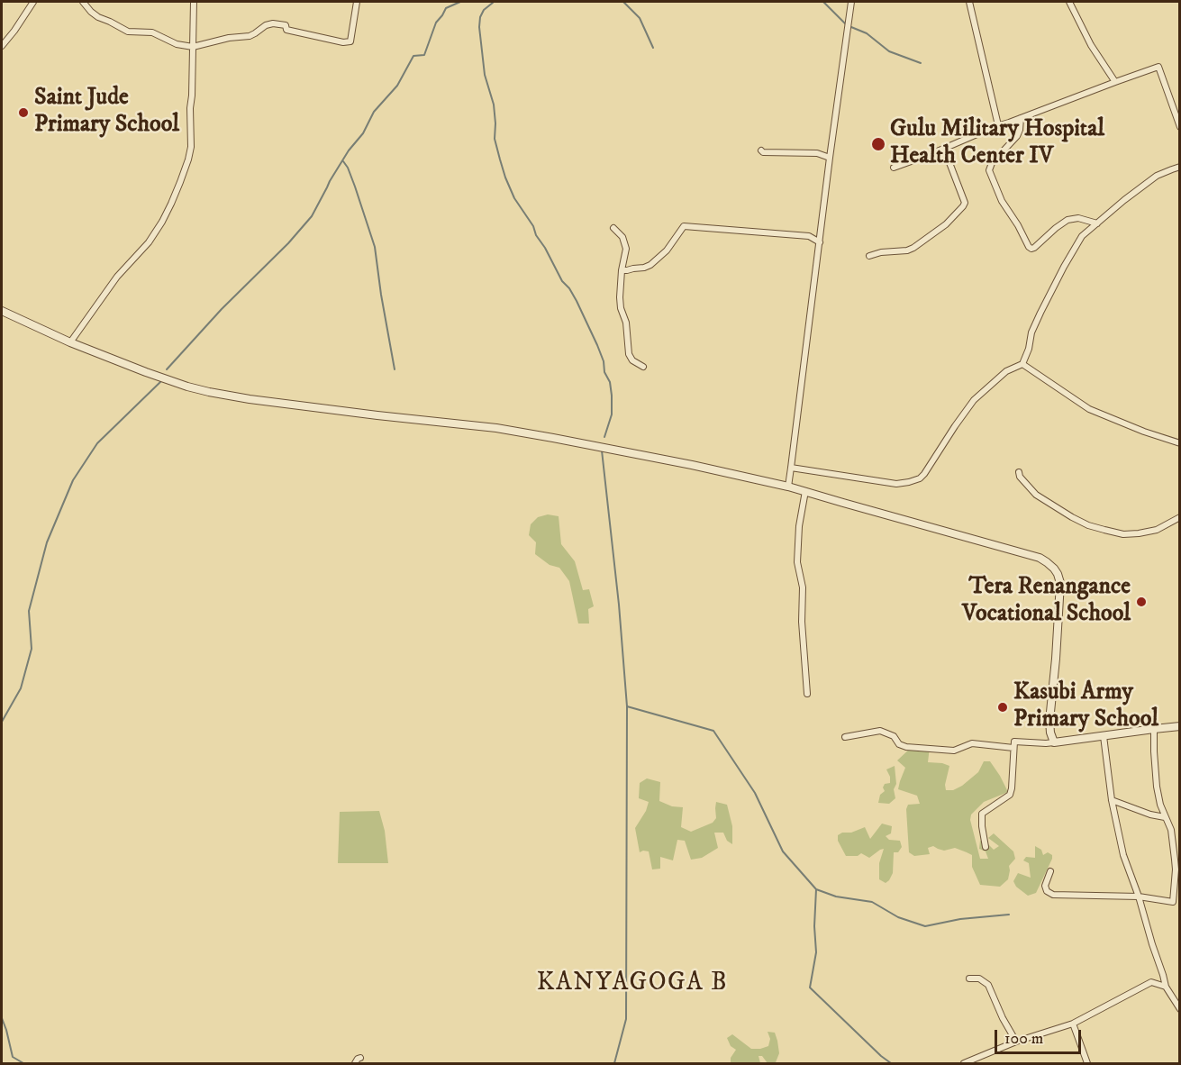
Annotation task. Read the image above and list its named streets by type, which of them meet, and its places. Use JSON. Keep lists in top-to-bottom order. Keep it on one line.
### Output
{"districts":["KANYAGOGA B"],"places":["Saint Jude Primary School","Gulu Military Hospital Health Center IV","Tera Renangance Vocational School","Kasubi Army Primary School"],"scale_bar":"100 m"}
